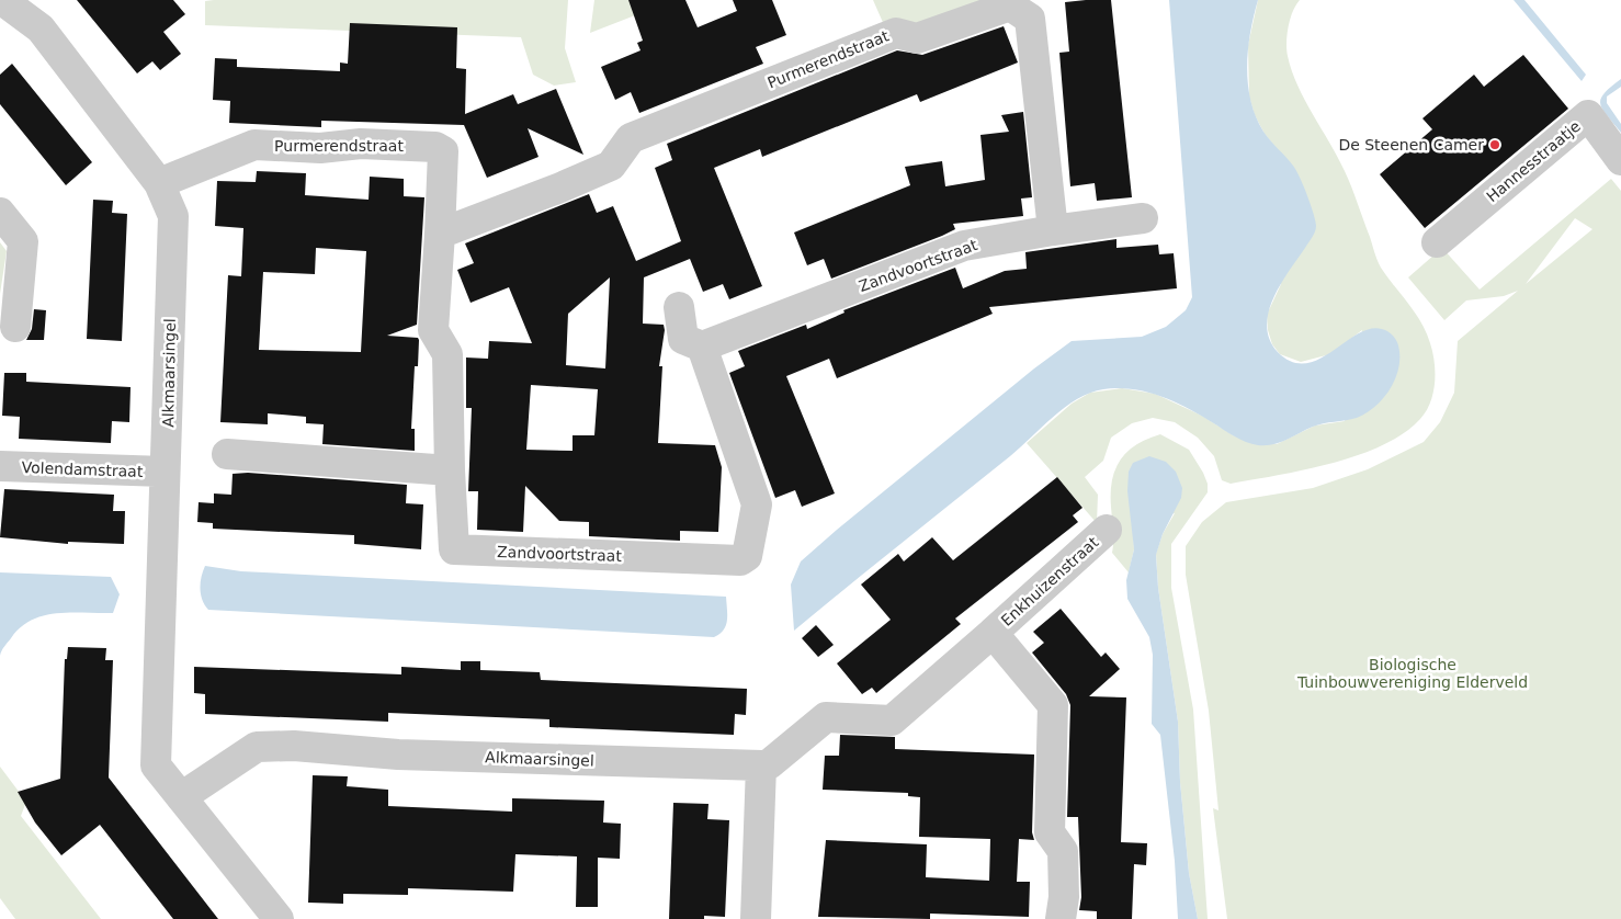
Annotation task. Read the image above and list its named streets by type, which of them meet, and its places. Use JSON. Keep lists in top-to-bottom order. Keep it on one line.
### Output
{"streets":{"street":["Purmerendstraat","Hannesstraatje","Zandvoortstraat","Alkmaarsingel","Volendamstraat","Enkhuizenstraat"]},"crossings":[["Purmerendstraat","Zandvoortstraat"],["Purmerendstraat","Alkmaarsingel"],["Alkmaarsingel","Volendamstraat"],["Alkmaarsingel","Enkhuizenstraat"]],"parks":["Biologische Tuinbouwvereniging Elderveld"],"places":["De Steenen Camer"]}
